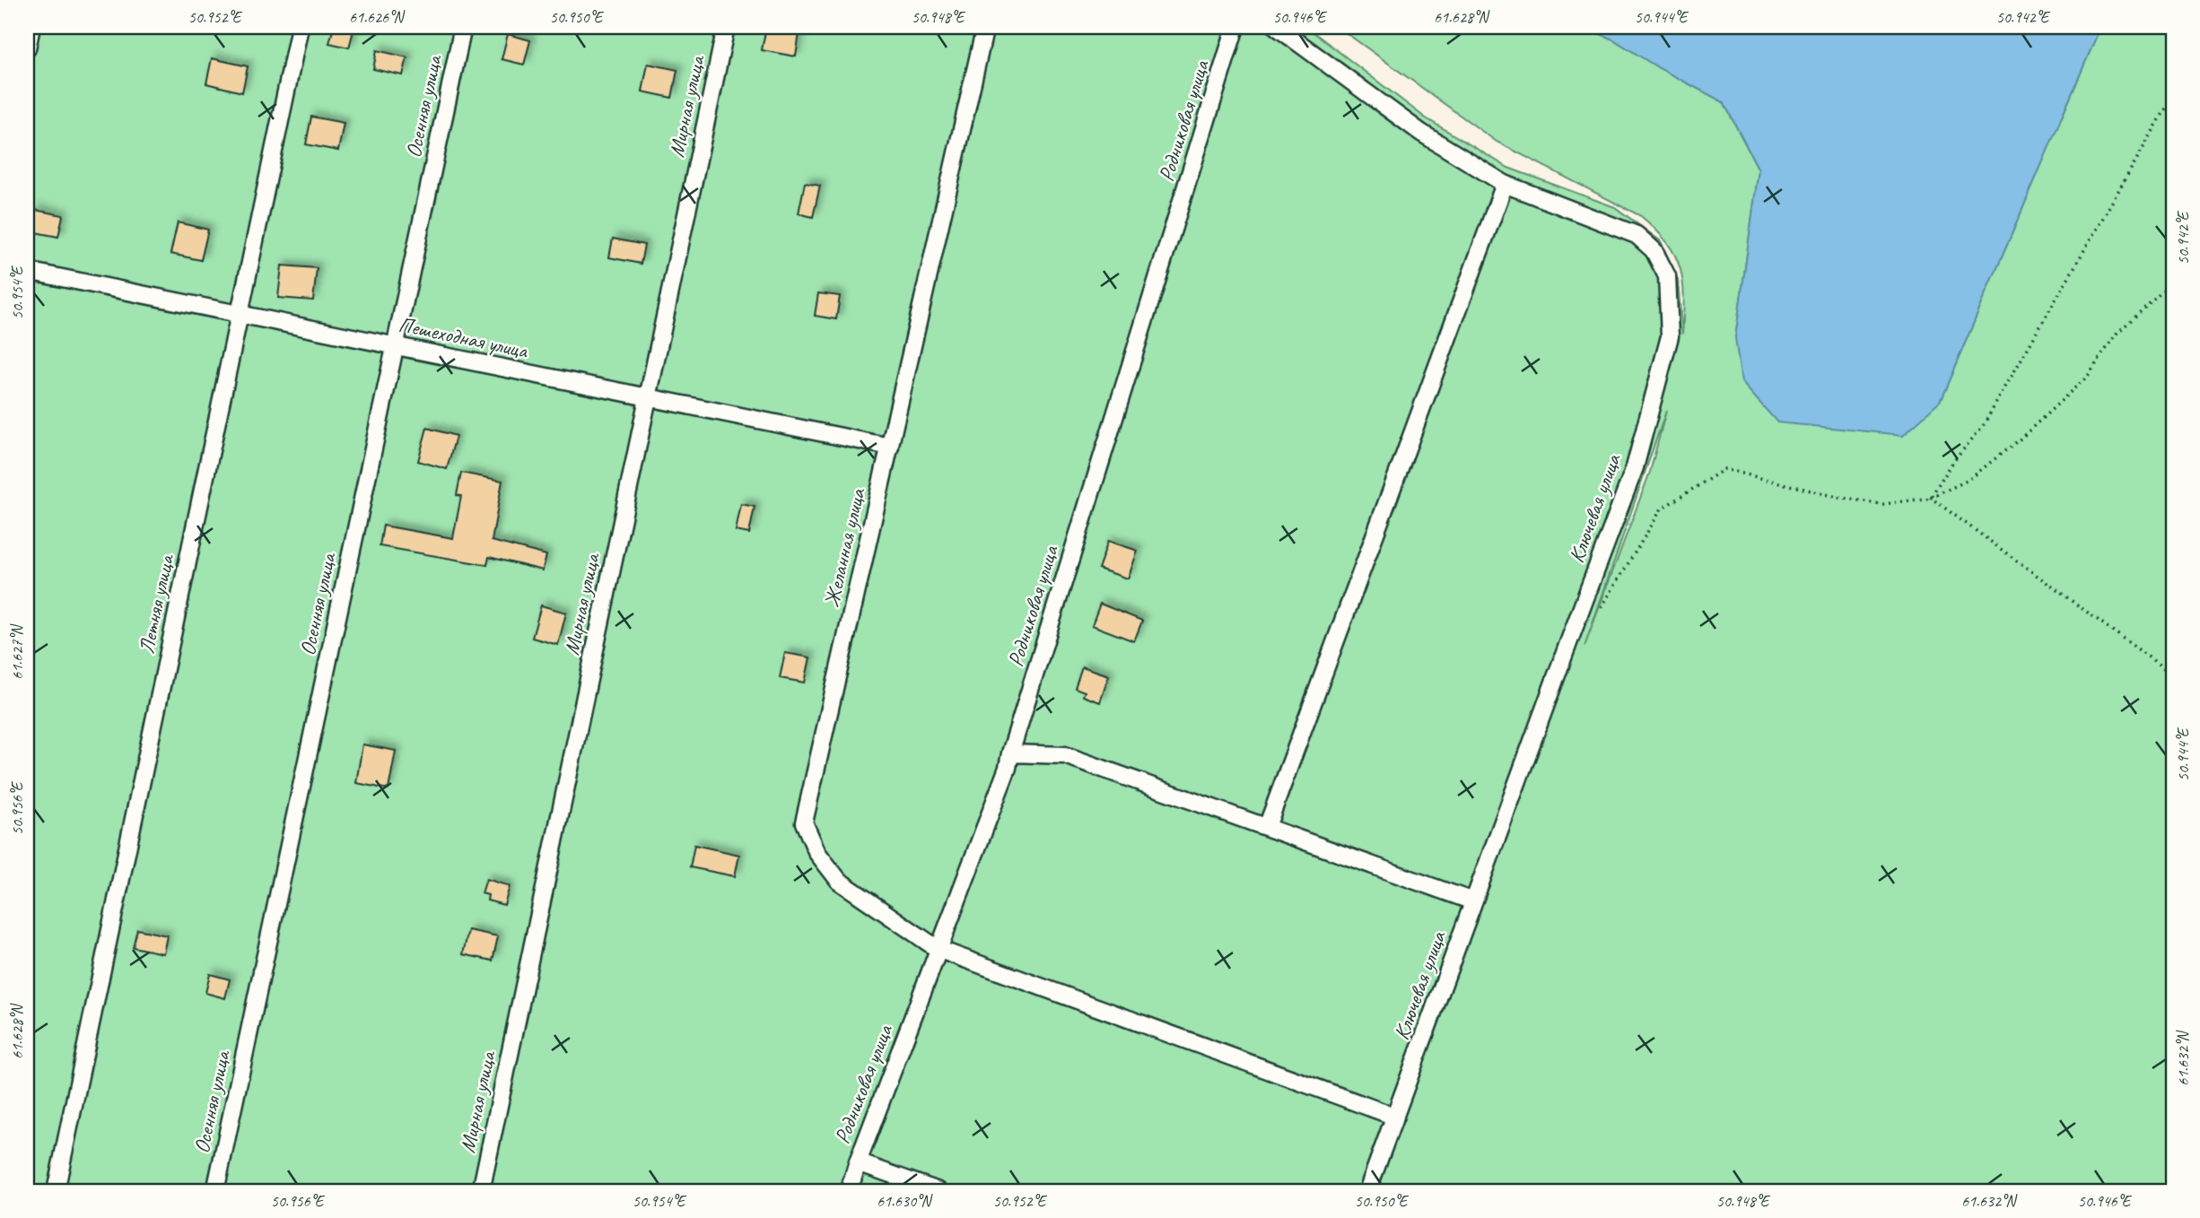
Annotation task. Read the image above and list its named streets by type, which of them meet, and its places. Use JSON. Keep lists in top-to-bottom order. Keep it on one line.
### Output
{"streets":{"street":["Осенняя улица","Мирная улица","Родниковая улица","Пешеходная улица","Ключевая улица","Желанная улица","Летняя улица"]},"crossings":[["Осенняя улица","Пешеходная улица"],["Мирная улица","Пешеходная улица"],["Родниковая улица","Желанная улица"],["Пешеходная улица","Желанная улица"],["Пешеходная улица","Летняя улица"],["Ключевая улица","Желанная улица"]],"coordinates":["50.952°E","61.626°N","50.950°E","50.948°E","50.946°E","61.628°N","50.944°E","50.942°E","50.954°E","61.627°N","50.956°E","61.632°N","61.630°N"]}
